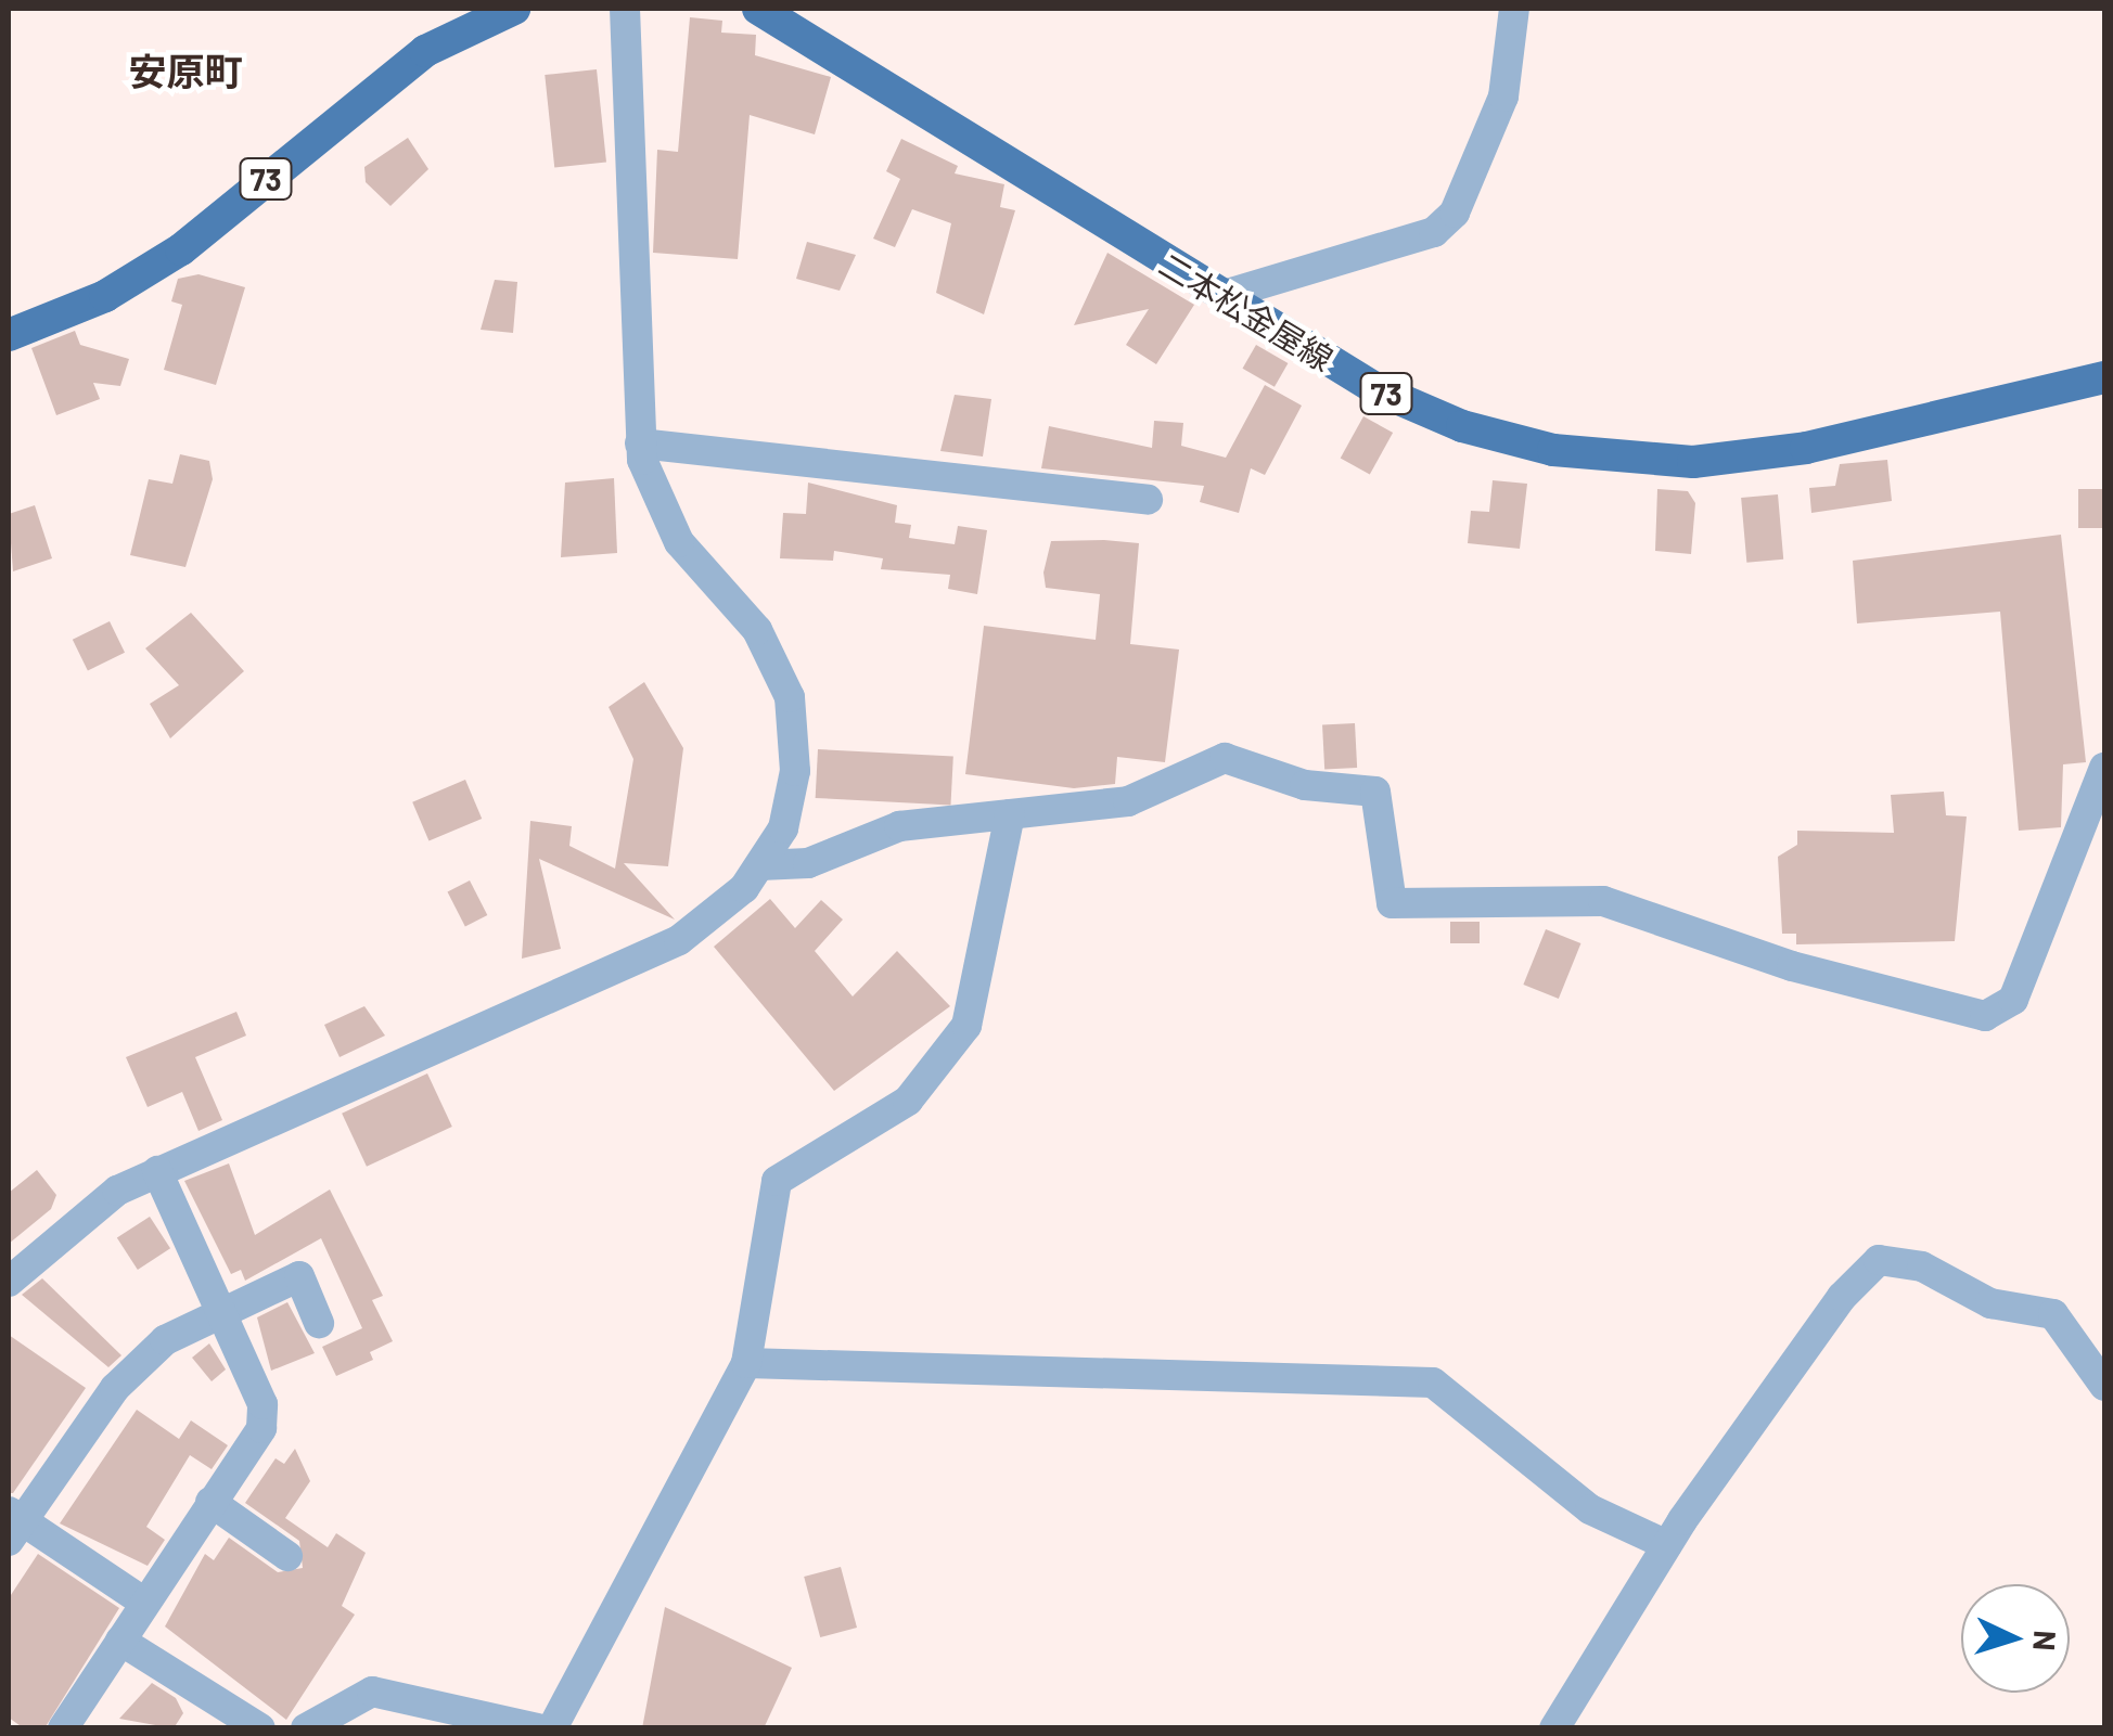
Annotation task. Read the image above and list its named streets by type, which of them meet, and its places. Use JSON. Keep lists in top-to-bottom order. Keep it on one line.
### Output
{"streets":{"main road":["73","二本松金屋線"]},"districts":["安原町"],"north":"right"}
